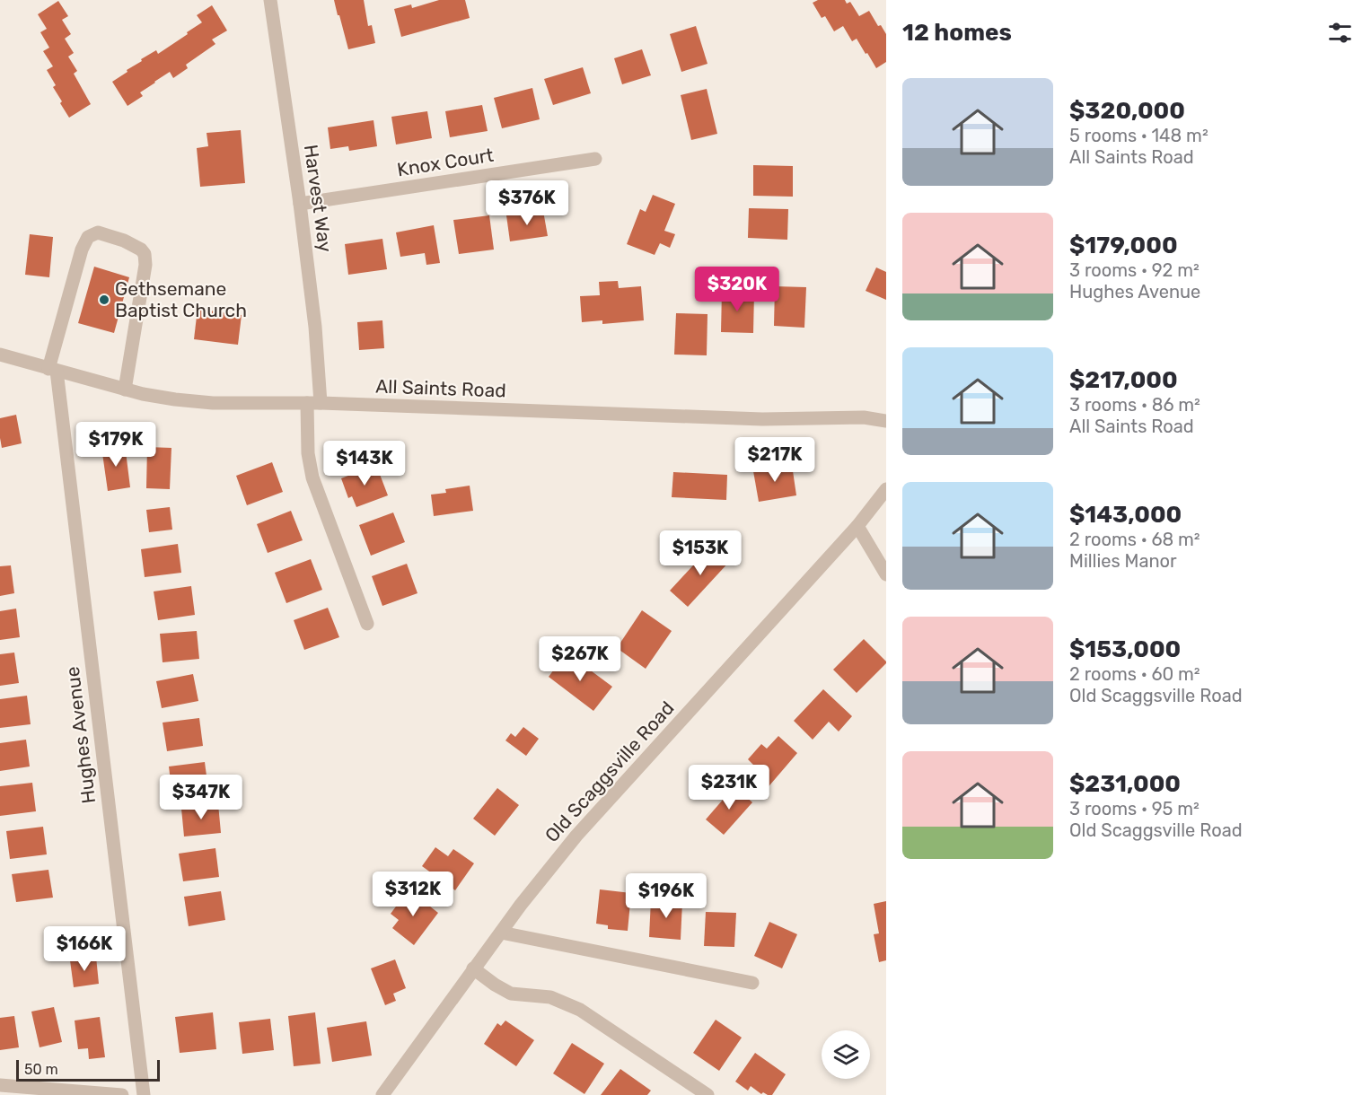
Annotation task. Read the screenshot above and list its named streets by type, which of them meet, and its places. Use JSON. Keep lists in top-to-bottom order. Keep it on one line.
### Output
{"streets":{"street":["Knox Court","Harvest Way","All Saints Road","Hughes Avenue","Old Scaggsville Road"]},"crossings":[["Knox Court","Harvest Way"],["Harvest Way","All Saints Road"],["All Saints Road","Hughes Avenue"]],"places":["Gethsemane Baptist Church"],"scale_bar":"50 m","page":{"heading":"12 homes","list":[{"name":"$320,000","note":"5 rooms · 148 m² · All Saints Road"},{"name":"$179,000","note":"3 rooms · 92 m² · Hughes Avenue"},{"name":"$217,000","note":"3 rooms · 86 m² · All Saints Road"},{"name":"$143,000","note":"2 rooms · 68 m² · Millies Manor"},{"name":"$153,000","note":"2 rooms · 60 m² · Old Scaggsville Road"},{"name":"$231,000","note":"3 rooms · 95 m² · Old Scaggsville Road"}],"price":["$376K","$320K","$179K","$217K","$143K","$153K","$267K","$231K","$347K","$312K","$196K","$166K"],"scale":"50 m"}}
